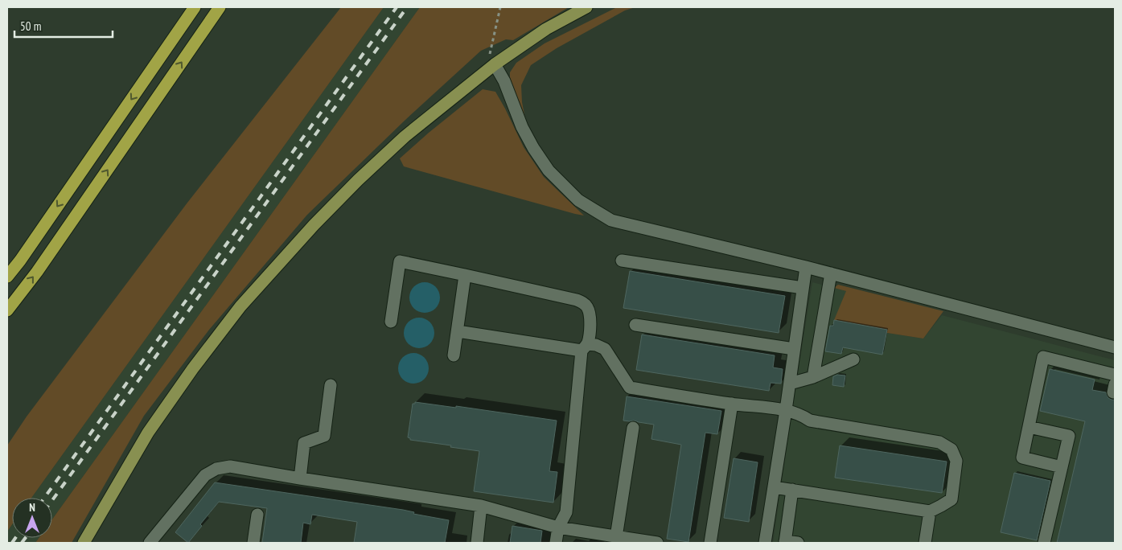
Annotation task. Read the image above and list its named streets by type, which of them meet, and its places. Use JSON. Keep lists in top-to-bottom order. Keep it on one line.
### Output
{"scale_bar":"50 m","north":"top"}
